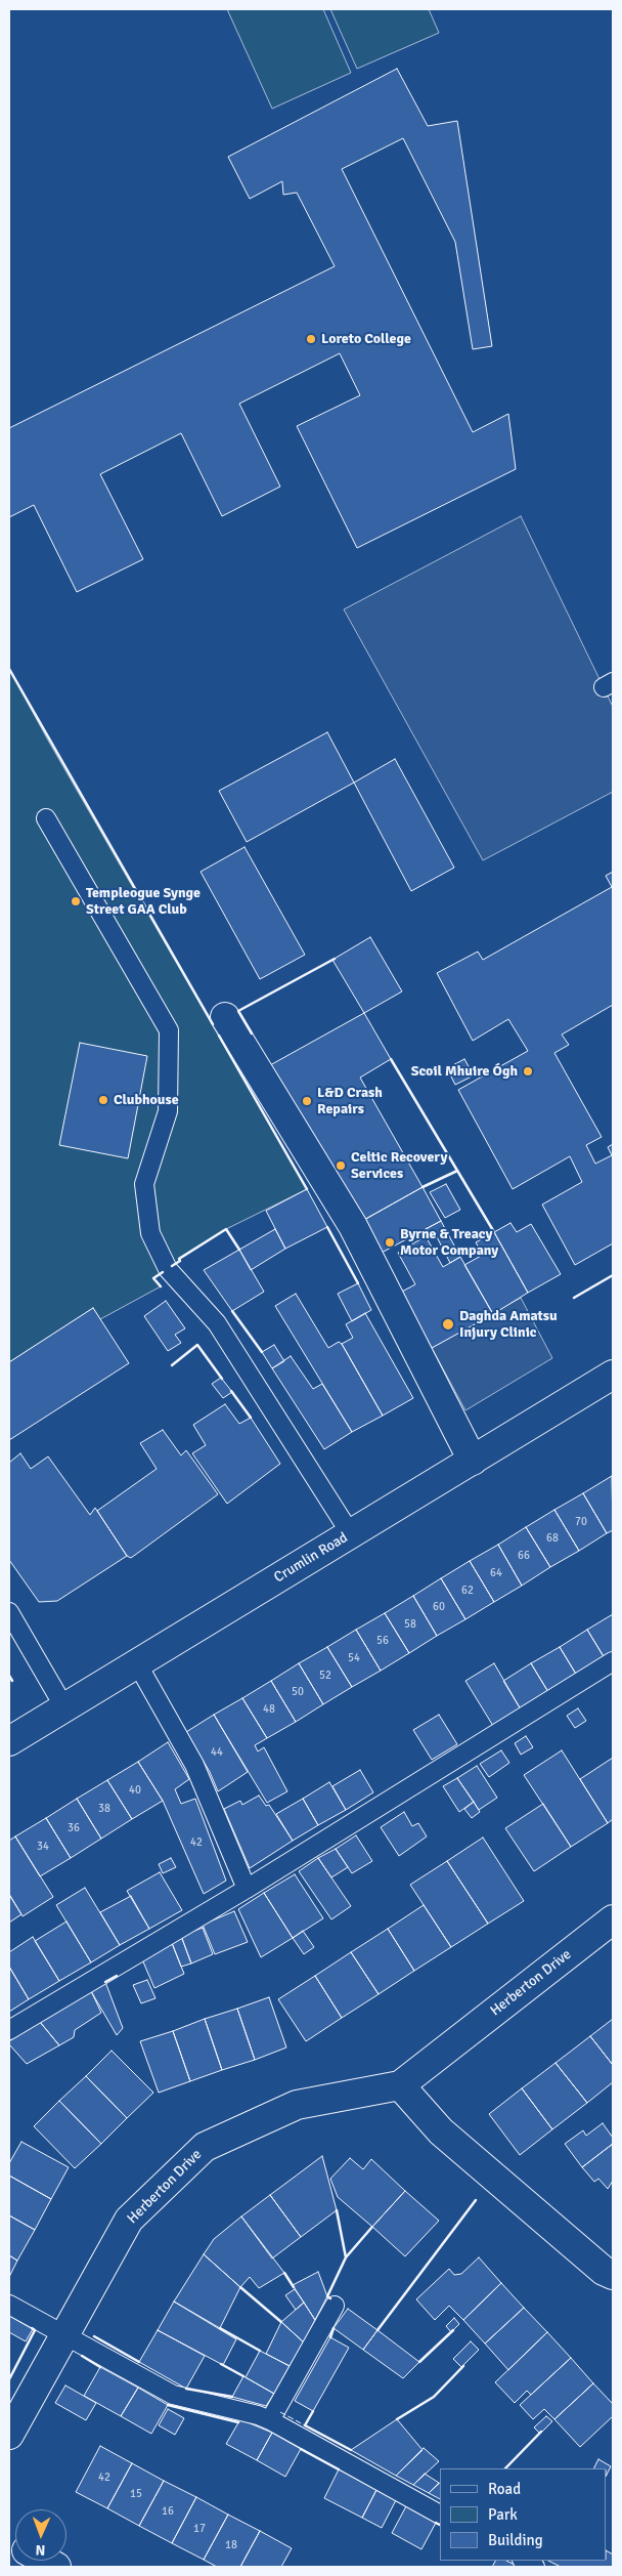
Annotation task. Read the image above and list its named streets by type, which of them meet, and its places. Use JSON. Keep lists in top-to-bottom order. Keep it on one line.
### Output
{"streets":{"street":["Crumlin Road","Herberton Drive"]},"places":["Loreto College","Templeogue Synge Street GAA Club","Scoil Mhuire Ógh","Clubhouse","L&D Crash Repairs","Celtic Recovery Services","Byrne & Treacy Motor Company","Daghda Amatsu Injury Clinic"],"house_numbers":["70","68","66","64","62","60","58","56","54","52","50","48","44","40","38","36","42","34","42","15","16","17","18"],"legend":["Road","Park","Building"],"north":"bottom"}
